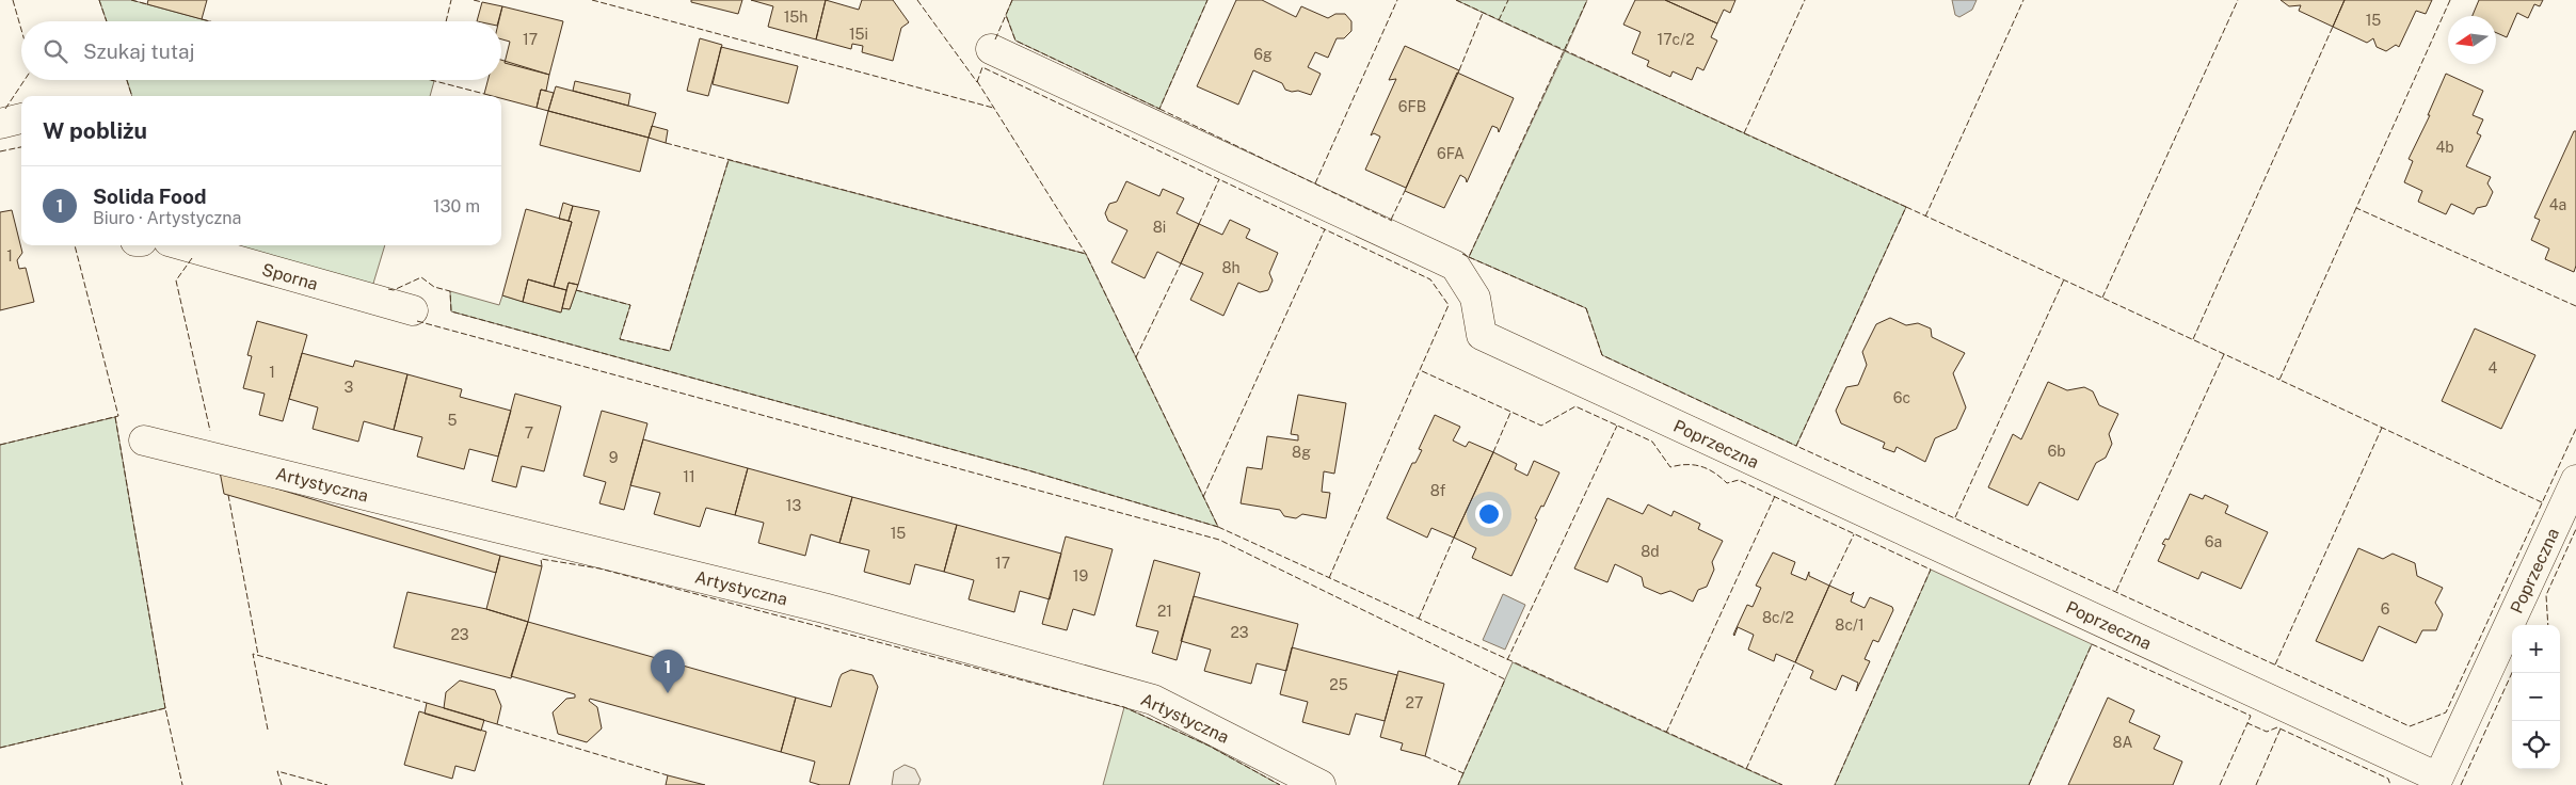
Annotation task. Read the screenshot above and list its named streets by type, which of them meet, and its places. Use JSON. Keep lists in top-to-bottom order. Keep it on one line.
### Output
{"streets":{"street":["Sporna","Poprzeczna","Artystyczna"]},"house_numbers":["15h","15","15i","17","17c/2","6g","6FB","4b","6FA","4a","8i","1","8h","4","1","3","6c","5","7","6b","8g","9","11","8f","13","15","6a","8d","17","19","6","21","8c/2","8c/1","23","23","25","27","8A"],"north":"left","page":{"search":"Szukaj tutaj","heading":"W pobliżu","list":[{"mark":"1","name":"Solida Food","note":"Biuro · Artystyczna","value":"130 m"}],"map_buttons":["+","−"],"pins":"1"}}
